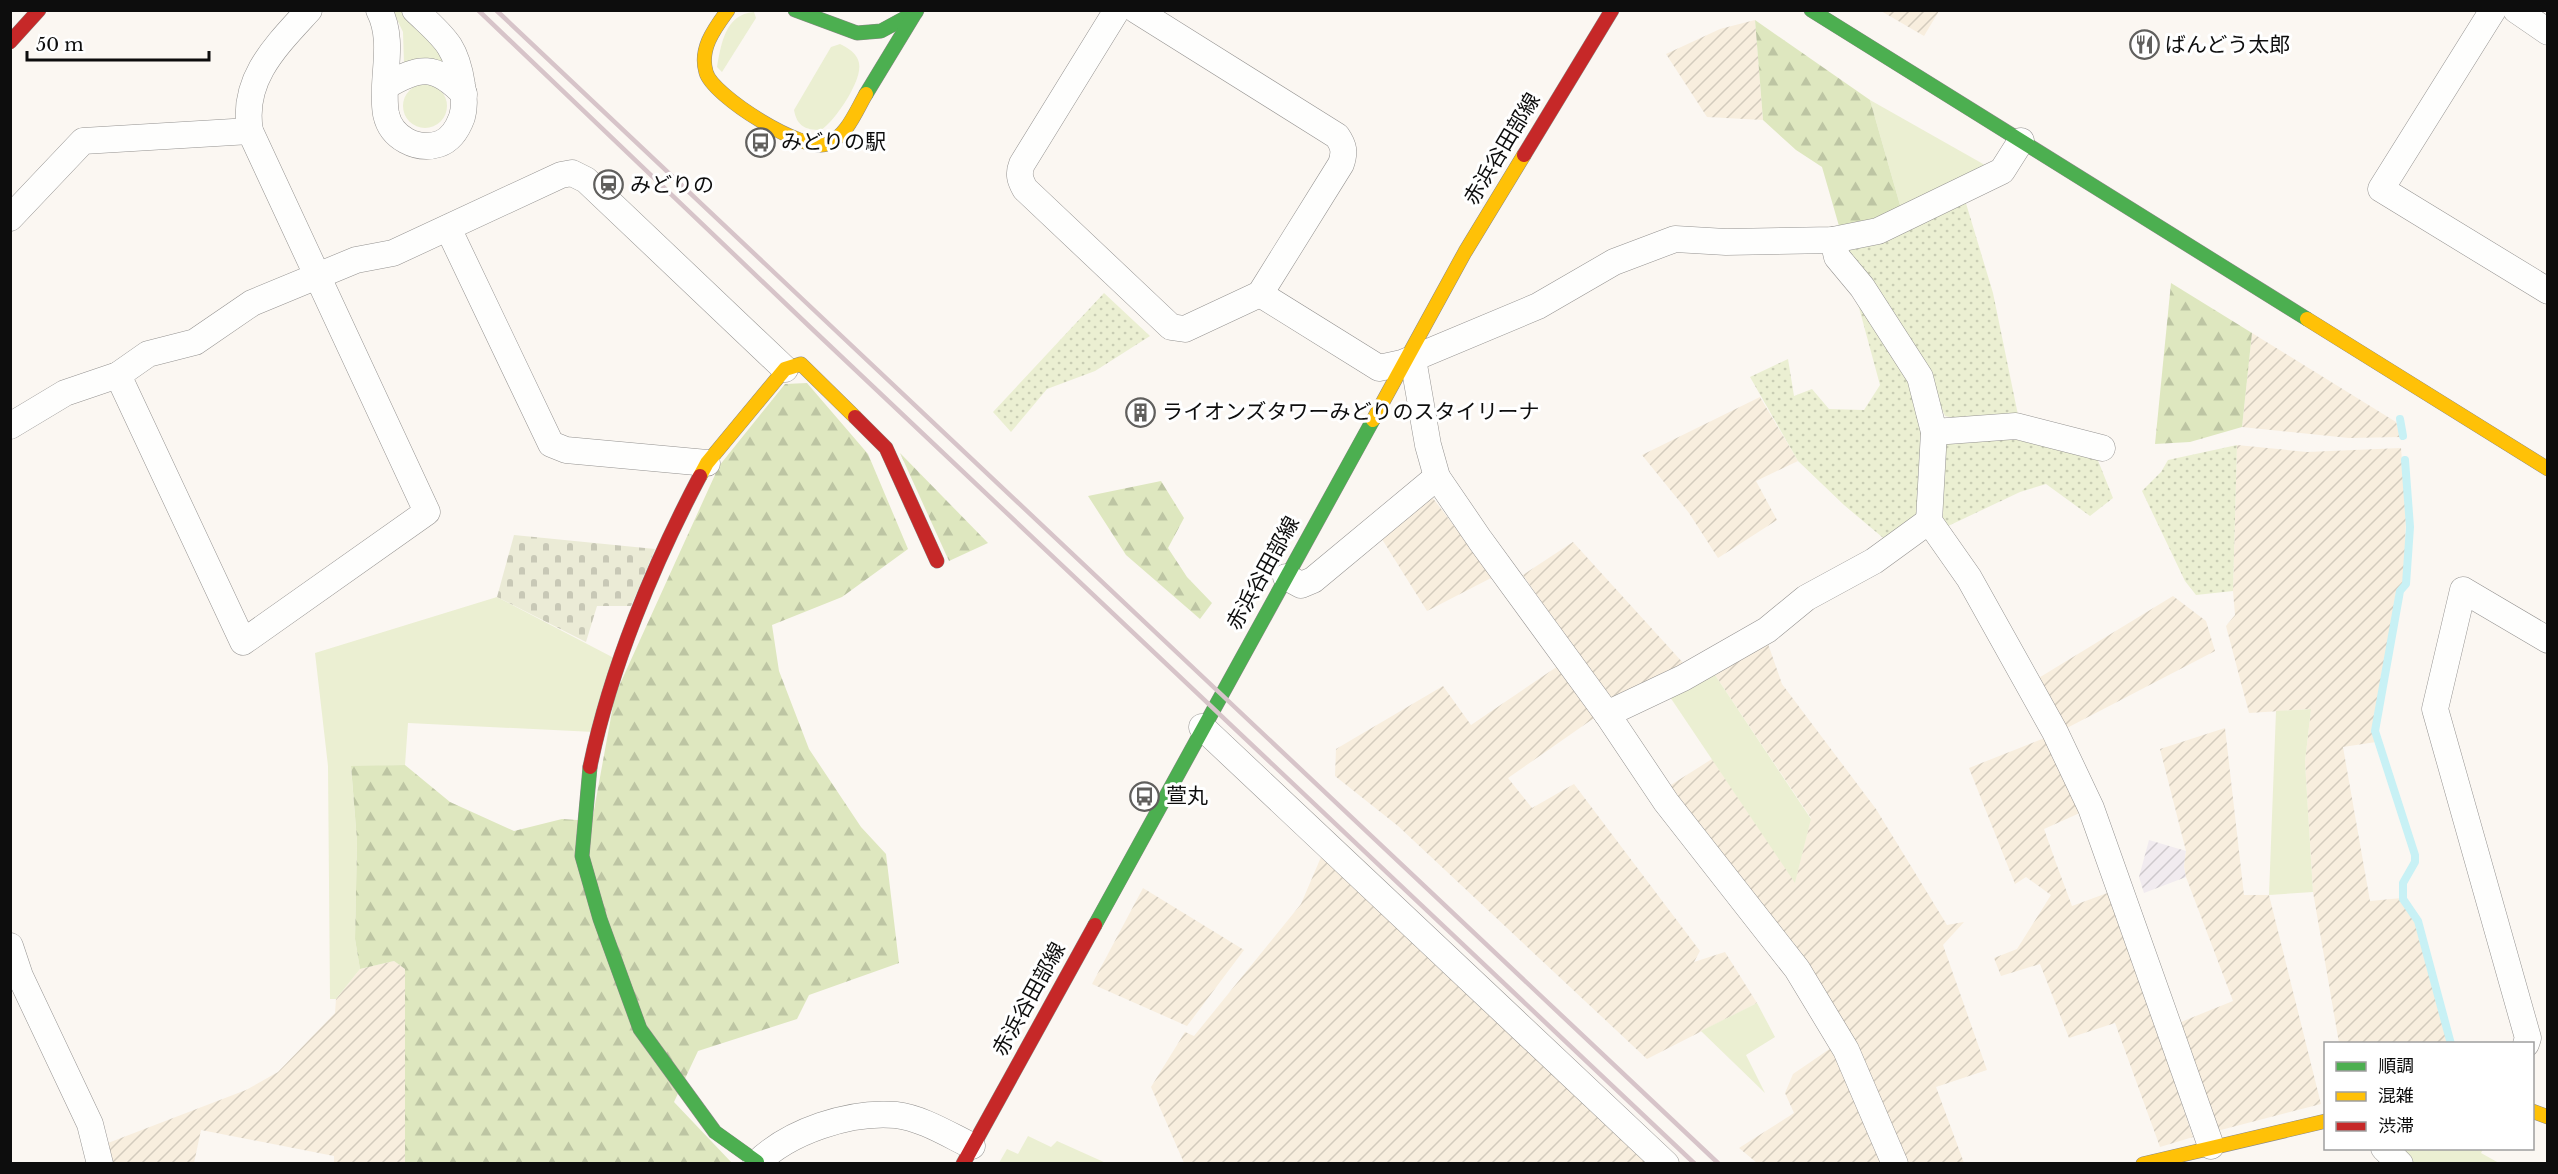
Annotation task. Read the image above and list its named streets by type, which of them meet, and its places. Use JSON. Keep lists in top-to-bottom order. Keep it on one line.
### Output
{"streets":{"street":["赤浜谷田部線"]},"places":{"restaurant":["ばんどう太郎"],"bus stop":["みどりの駅","萱丸"],"station":["みどりの"],"building":["ライオンズタワーみどりのスタイリーナ"]},"legend":["順調","混雑","渋滞"],"scale_bar":"50 m"}
